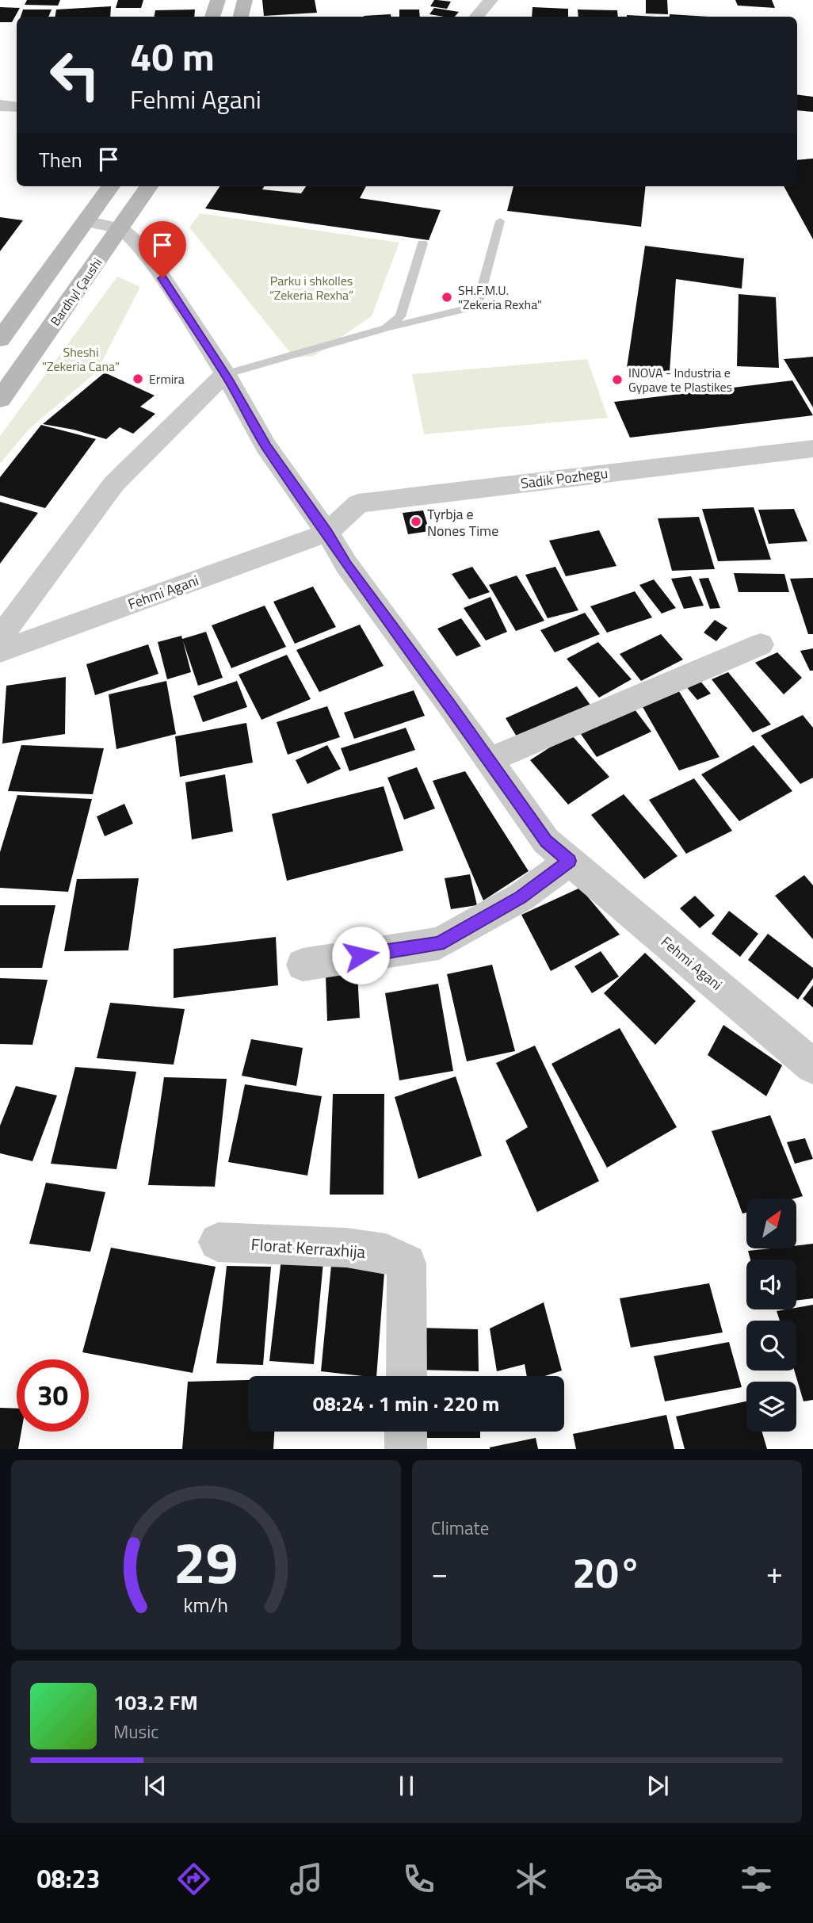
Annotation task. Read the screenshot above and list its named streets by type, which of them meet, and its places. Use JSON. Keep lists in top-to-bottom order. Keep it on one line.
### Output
{"streets":{"main road":["Bardhyl Çaushi"],"street":["Sadik Pozhegu","Fehmi Agani","Florat Kerraxhija"]},"crossings":[["Bardhyl Çaushi","Fehmi Agani"],["Sadik Pozhegu","Fehmi Agani"]],"parks":["Parku i shkolles “Zekeria Rexha”","Sheshi \"Zekeria Cana\""],"places":["SH.F.M.U. \"Zekeria Rexha\"","Ermira","INOVA - Industria e Gypave te Plastikes","Tyrbja e Nones Time"],"north":"top right","page":{"turn":["40 m","Fehmi Agani"],"then":"Then","limit":"30","trip":"08:24 · 1 min · 220 m","tile":"Climate","heat":["−","20°","+"],"song":["103.2 FM","Music"],"tabs":"08:23","gauge":["29","km/h"]}}
